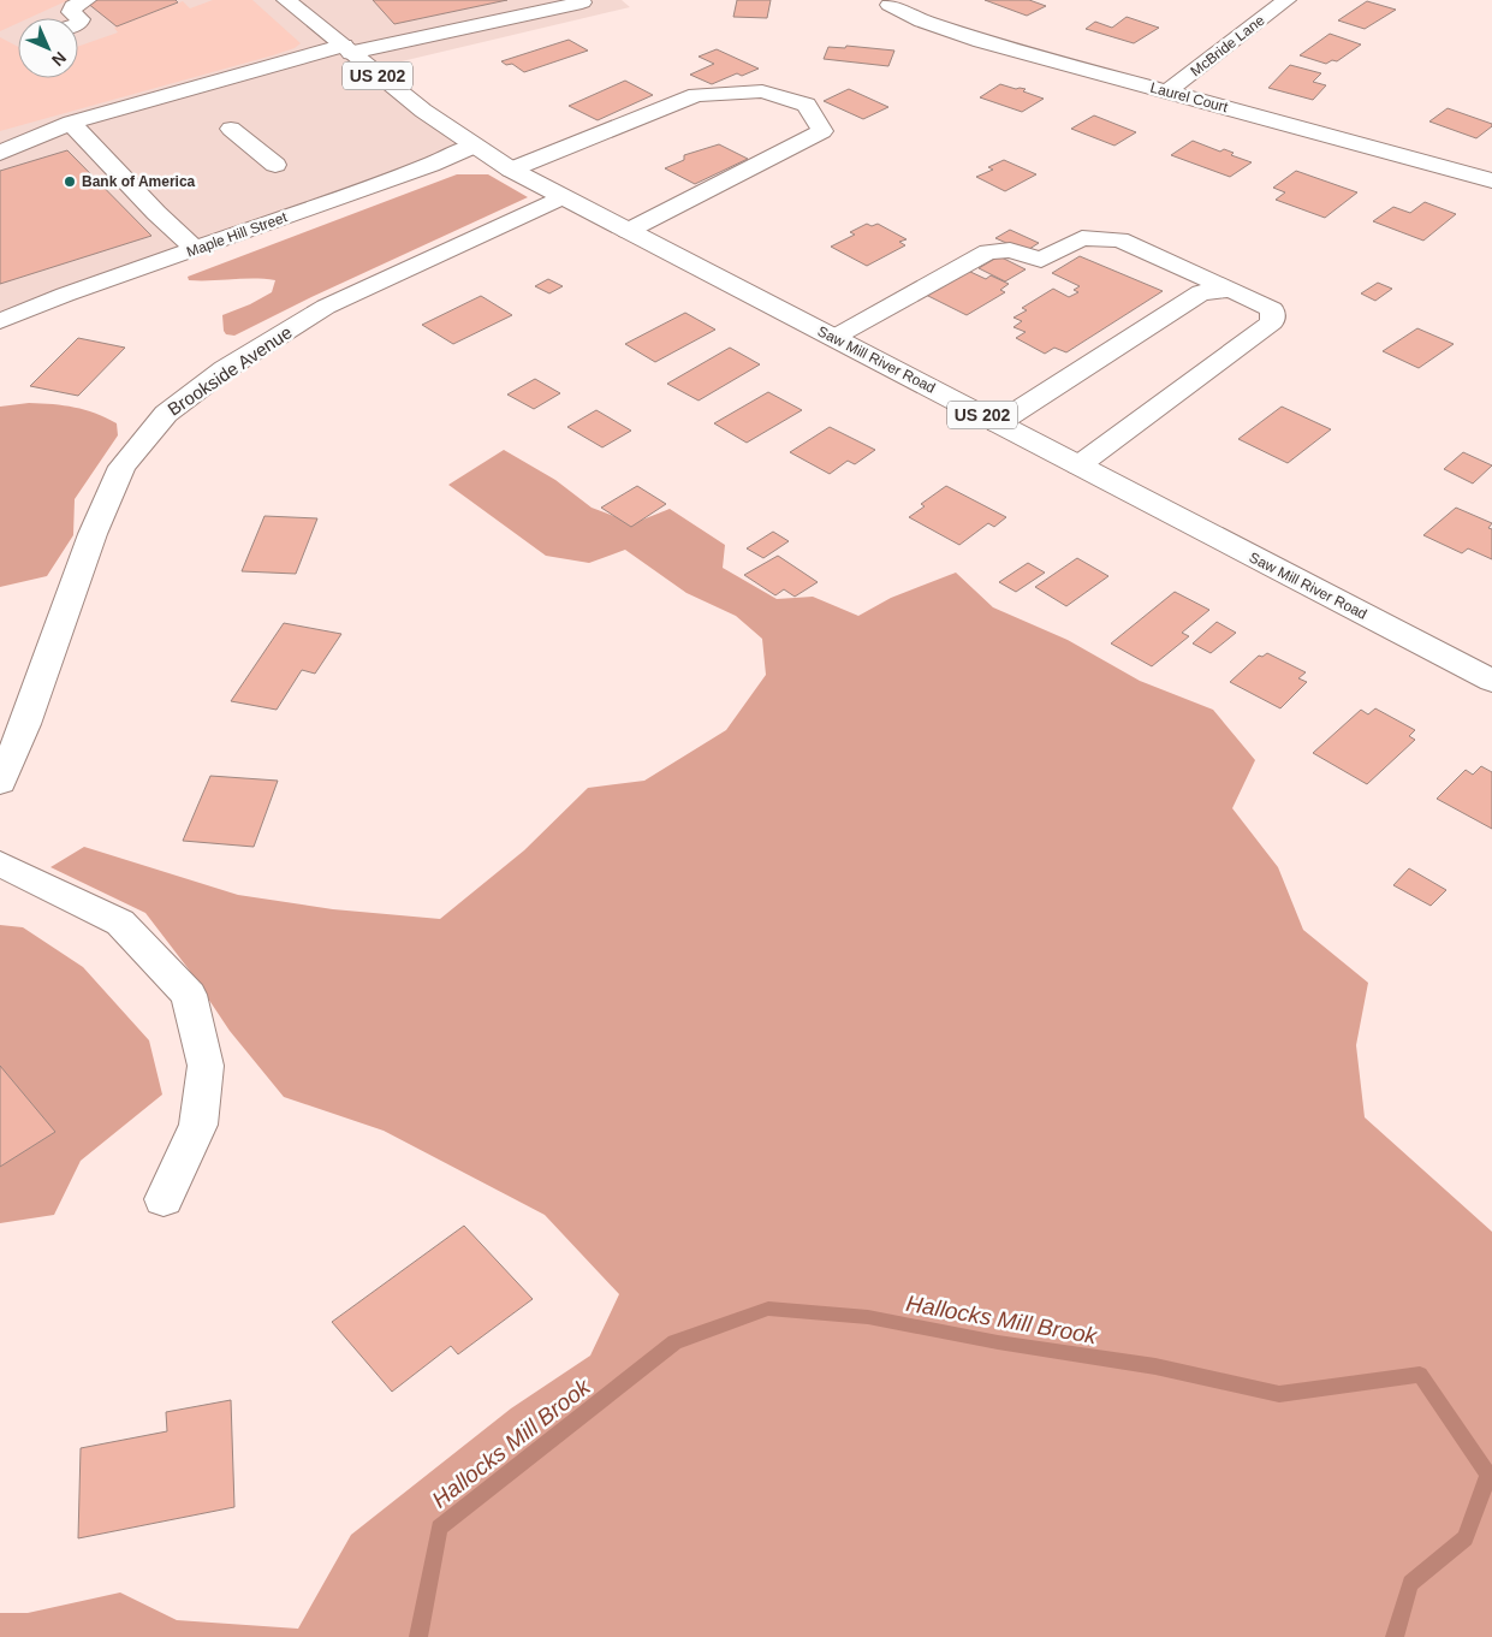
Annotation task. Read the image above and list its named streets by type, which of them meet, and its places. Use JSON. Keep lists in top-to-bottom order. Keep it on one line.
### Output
{"streets":{"main road":["McBride Lane","US 202","Laurel Court","Maple Hill Street","Saw Mill River Road","Brookside Avenue"]},"crossings":[["McBride Lane","Laurel Court"],["Maple Hill Street","Saw Mill River Road"],["Saw Mill River Road","Brookside Avenue"]],"water":["Hallocks Mill Brook"],"places":["Bank of America"],"north":"bottom right"}
